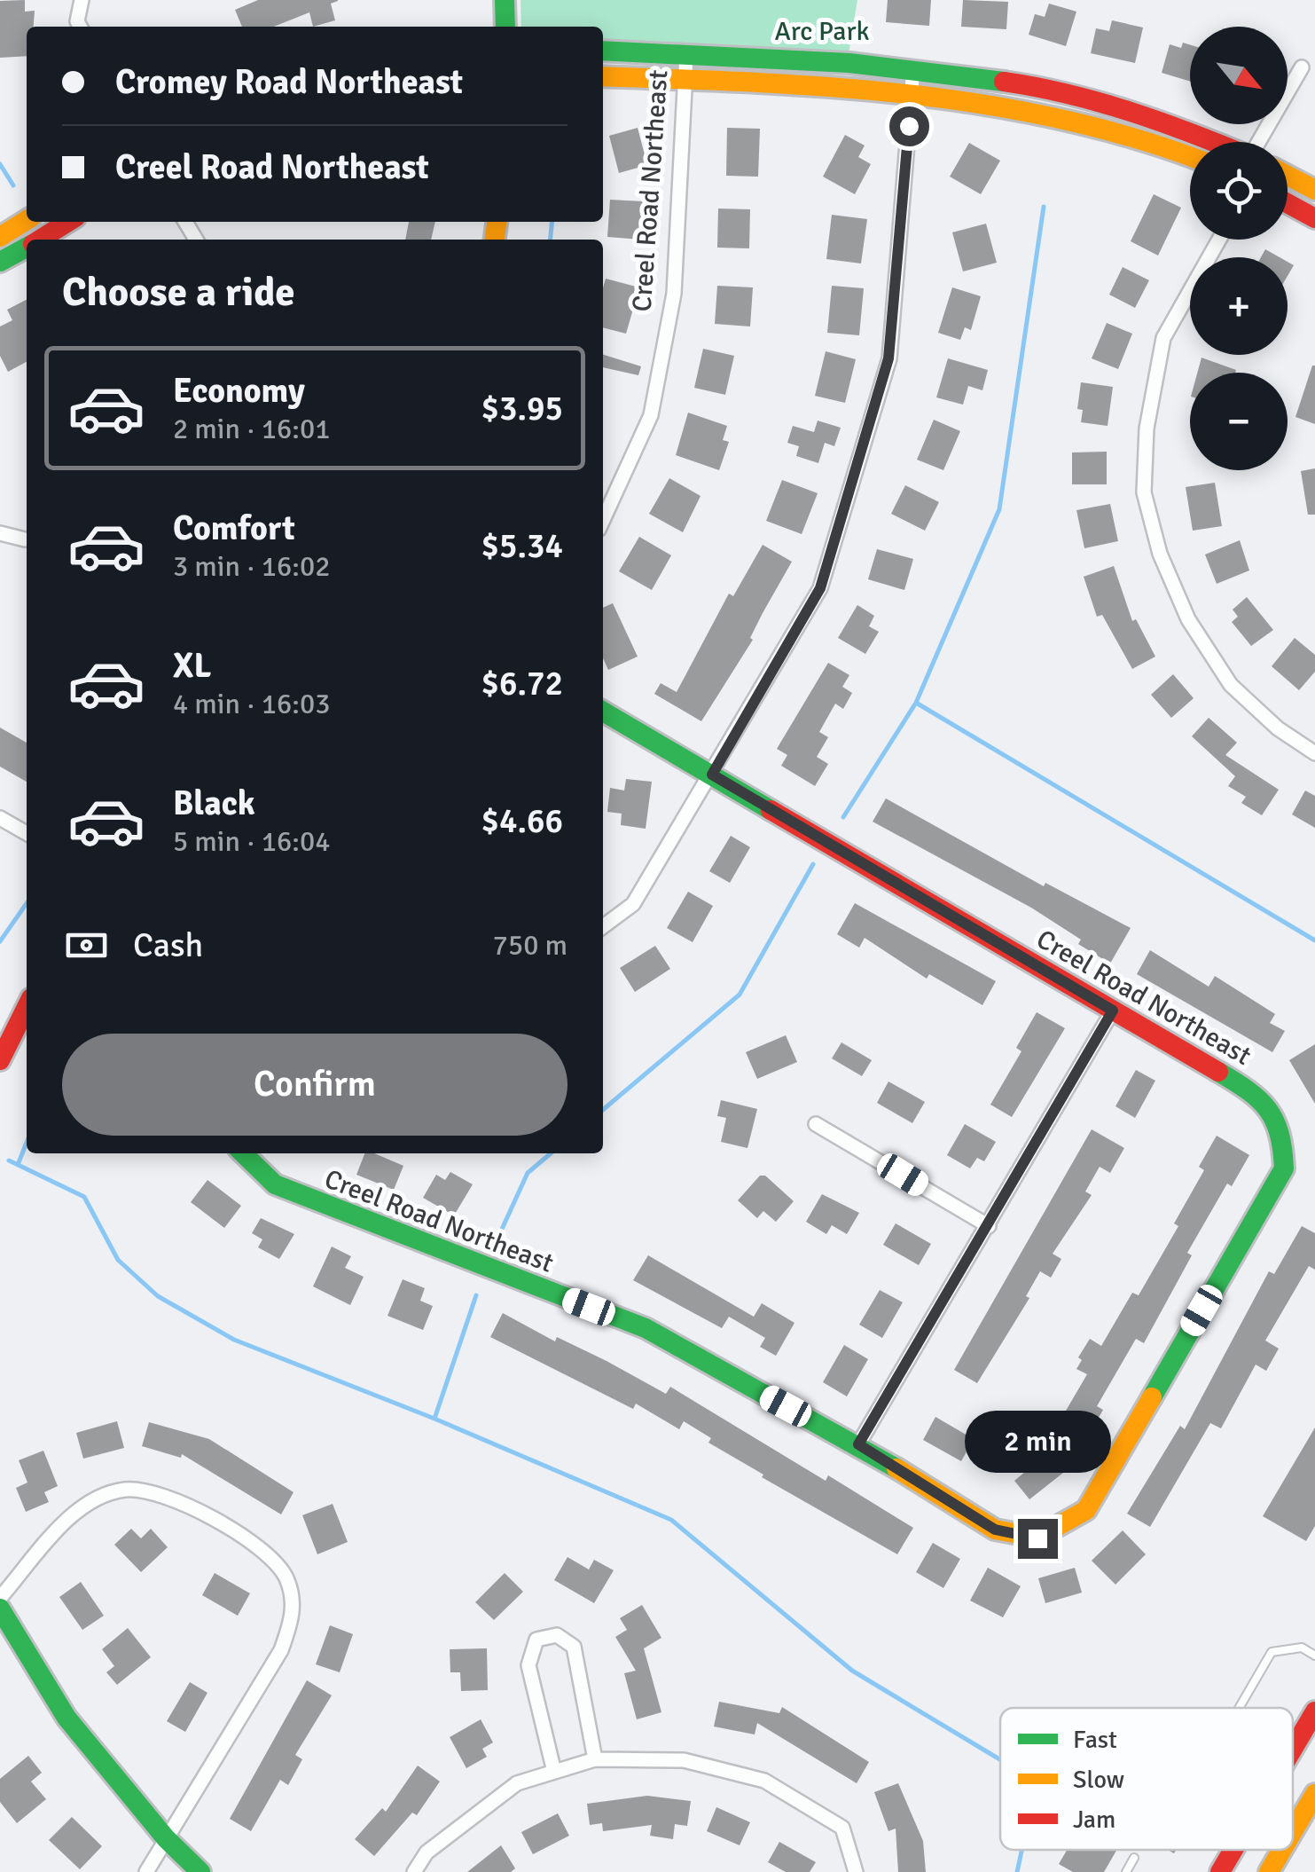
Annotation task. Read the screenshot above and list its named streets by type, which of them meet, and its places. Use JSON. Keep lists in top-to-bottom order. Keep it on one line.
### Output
{"streets":{"street":["Creel Road Northeast"]},"parks":["Arc Park"],"legend":["Fast","Slow","Jam"],"north":"bottom right","page":{"map_buttons":["+","−"],"banner":["Cromey Road Northeast","Creel Road Northeast"],"heading":"Choose a ride","list":[{"name":"Economy","note":"2 min · 16:01","value":"$3.95"},{"name":"Comfort","note":"3 min · 16:02","value":"$5.34"},{"name":"XL","note":"4 min · 16:03","value":"$6.72"},{"name":"Black","note":"5 min · 16:04","value":"$4.66"}],"pay":["Cash","750 m"],"buttons":"Confirm","bubble":"2 min"}}
